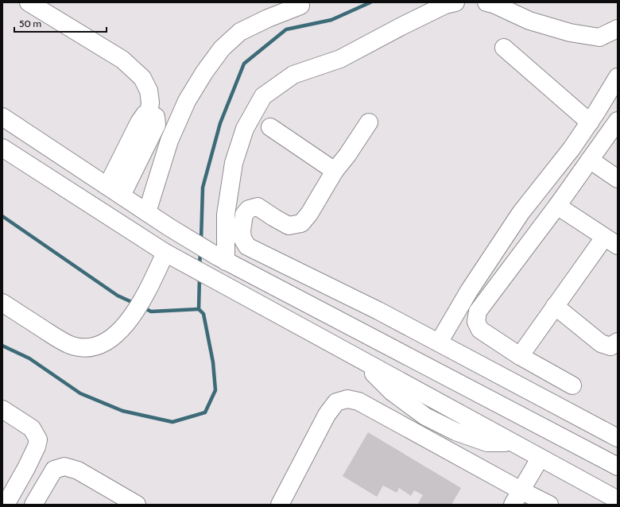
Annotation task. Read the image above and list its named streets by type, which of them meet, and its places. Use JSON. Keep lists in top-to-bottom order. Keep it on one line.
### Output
{"scale_bar":"50 m"}
